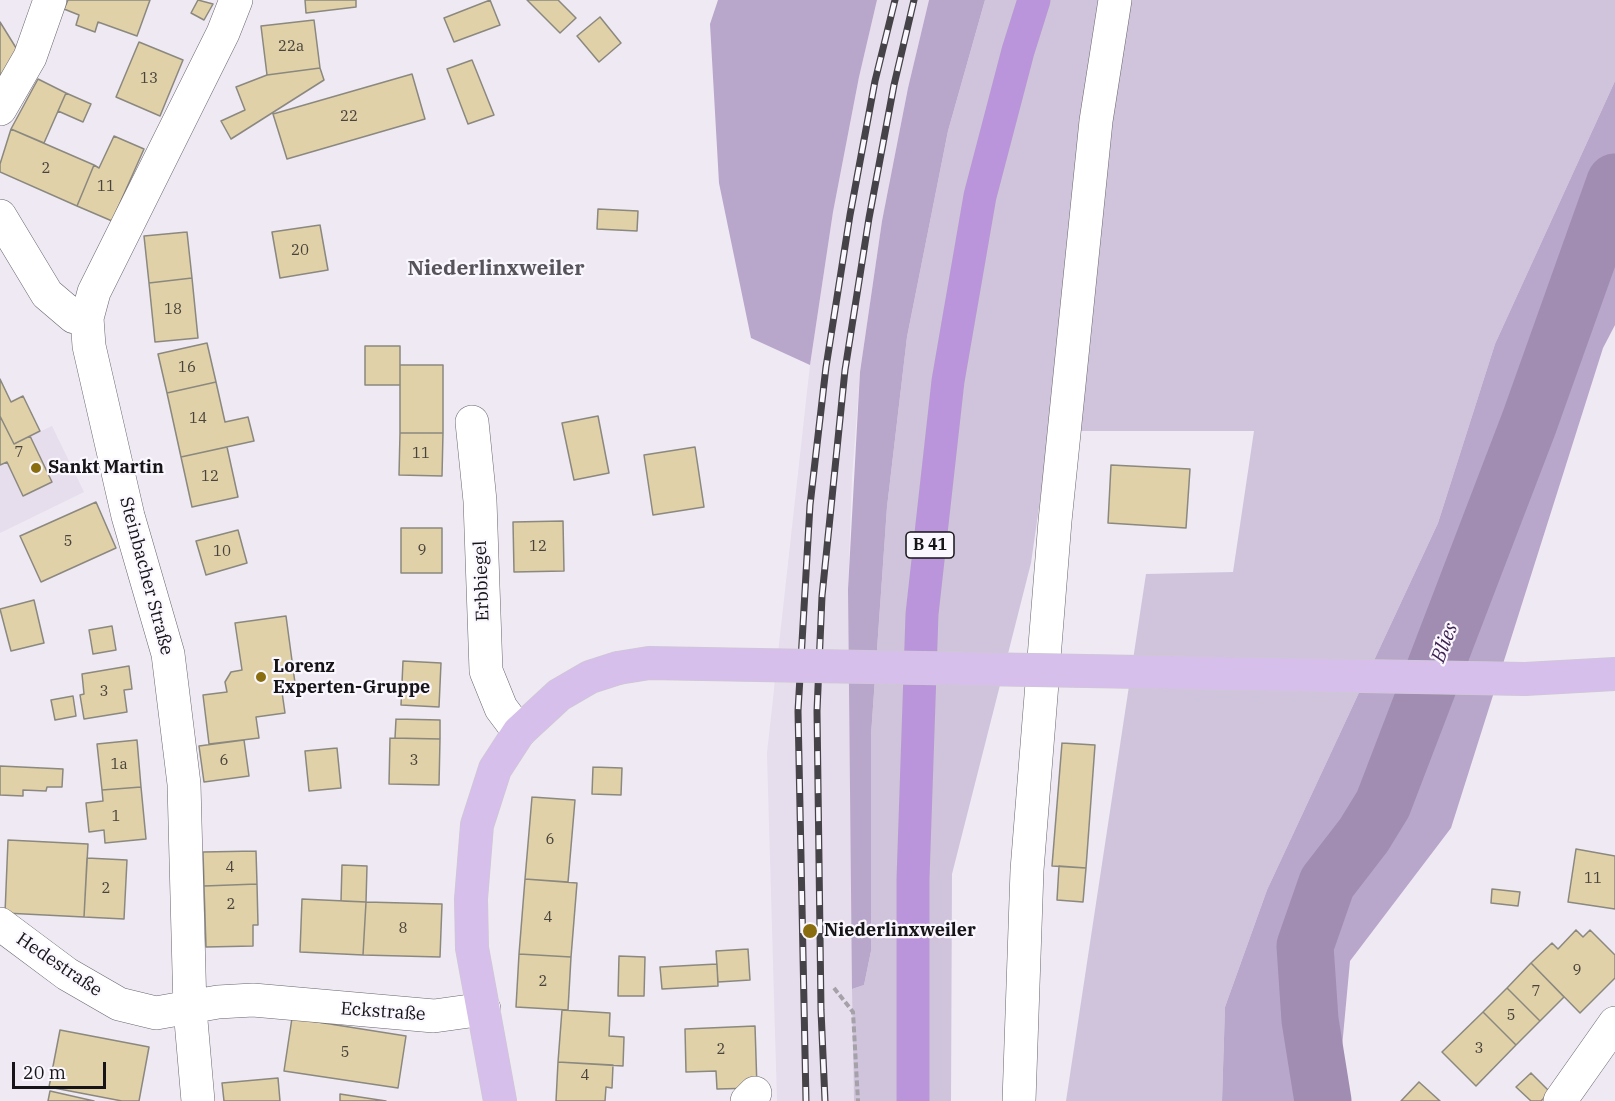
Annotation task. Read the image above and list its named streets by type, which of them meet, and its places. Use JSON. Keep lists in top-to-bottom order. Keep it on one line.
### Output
{"streets":{"highway":["B 41"],"street":["Steinbacher Straße","Erbbiegel","Hedestraße","Eckstraße"]},"crossings":[["Steinbacher Straße","Hedestraße"],["Steinbacher Straße","Eckstraße"],["Hedestraße","Eckstraße"]],"districts":["Niederlinxweiler"],"water":["Blies"],"places":["Sankt Martin","Lorenz Experten-Gruppe","Niederlinxweiler"],"house_numbers":["22a","13","22","2","11","20","18","16","14","7","11","12","5","12","9","10","3","6","3","1a","1","6","4","11","2","2","4","8","9","2","7","5","3","2","5","4"],"scale_bar":"20 m"}
